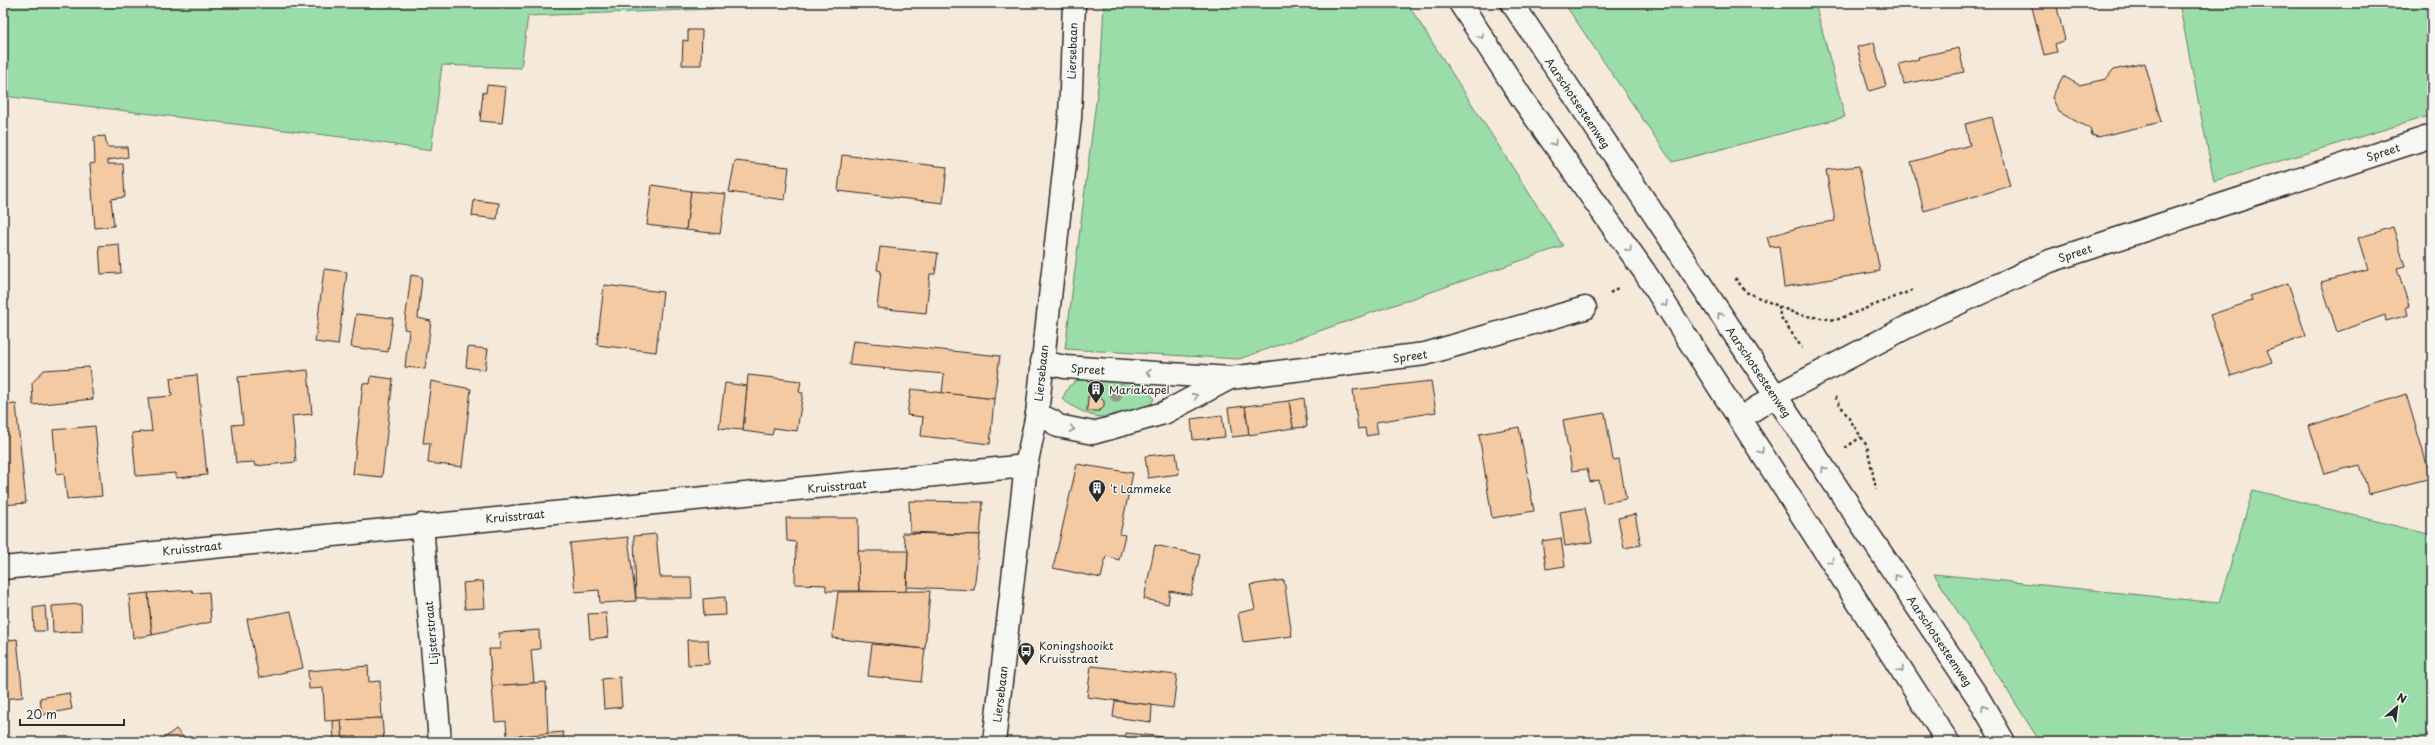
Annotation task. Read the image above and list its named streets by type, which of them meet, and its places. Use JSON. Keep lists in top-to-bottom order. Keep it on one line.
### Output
{"streets":{"street":["Liersebaan","Aarschotsesteenweg","Spreet","Kruisstraat","Lijsterstraat"]},"crossings":[["Liersebaan","Spreet"],["Liersebaan","Kruisstraat"],["Aarschotsesteenweg","Spreet"],["Kruisstraat","Lijsterstraat"]],"places":{"building":["Mariakapel","'t Lammeke"],"bus stop":["Koningshooikt Kruisstraat"]},"scale_bar":"20 m","north":"top right"}
